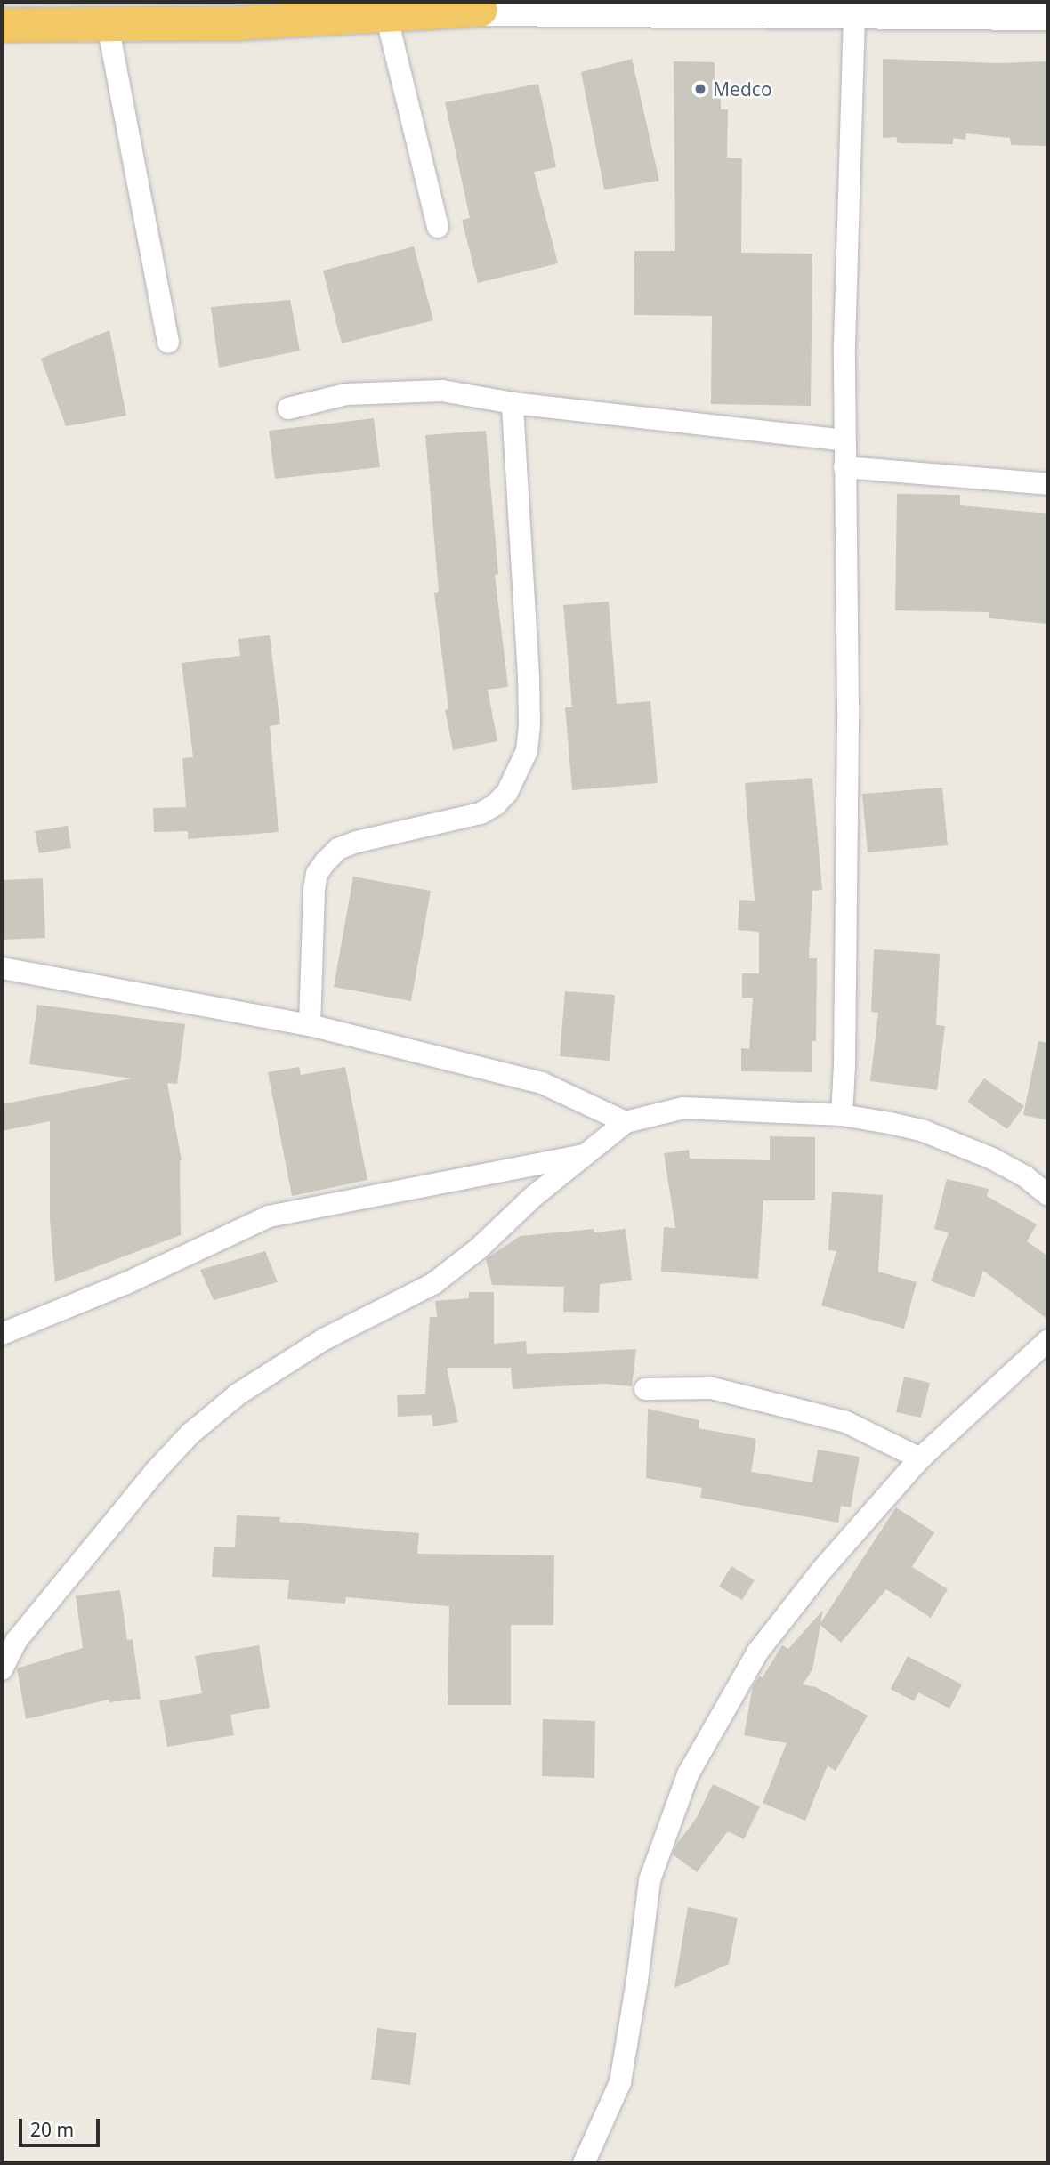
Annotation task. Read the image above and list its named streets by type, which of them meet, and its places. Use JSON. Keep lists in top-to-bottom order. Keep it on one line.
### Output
{"places":["Medco"],"scale_bar":"20 m"}
